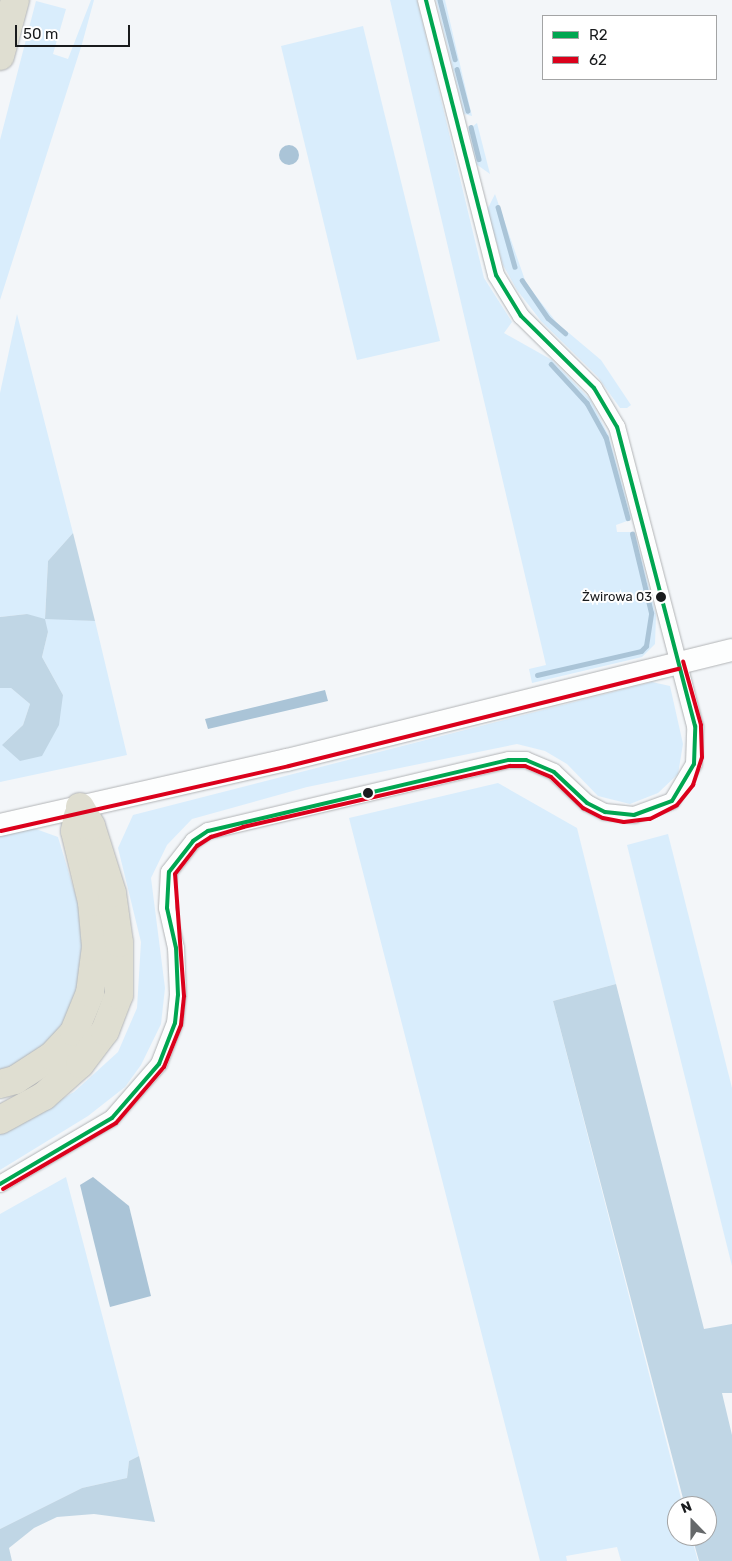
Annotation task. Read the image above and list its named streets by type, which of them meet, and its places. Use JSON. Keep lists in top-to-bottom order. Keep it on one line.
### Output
{"places":["Żwirowa 03"],"lines":["transit line R2","transit line 62"],"legend":["R2","62"],"scale_bar":"50 m","north":"top"}
